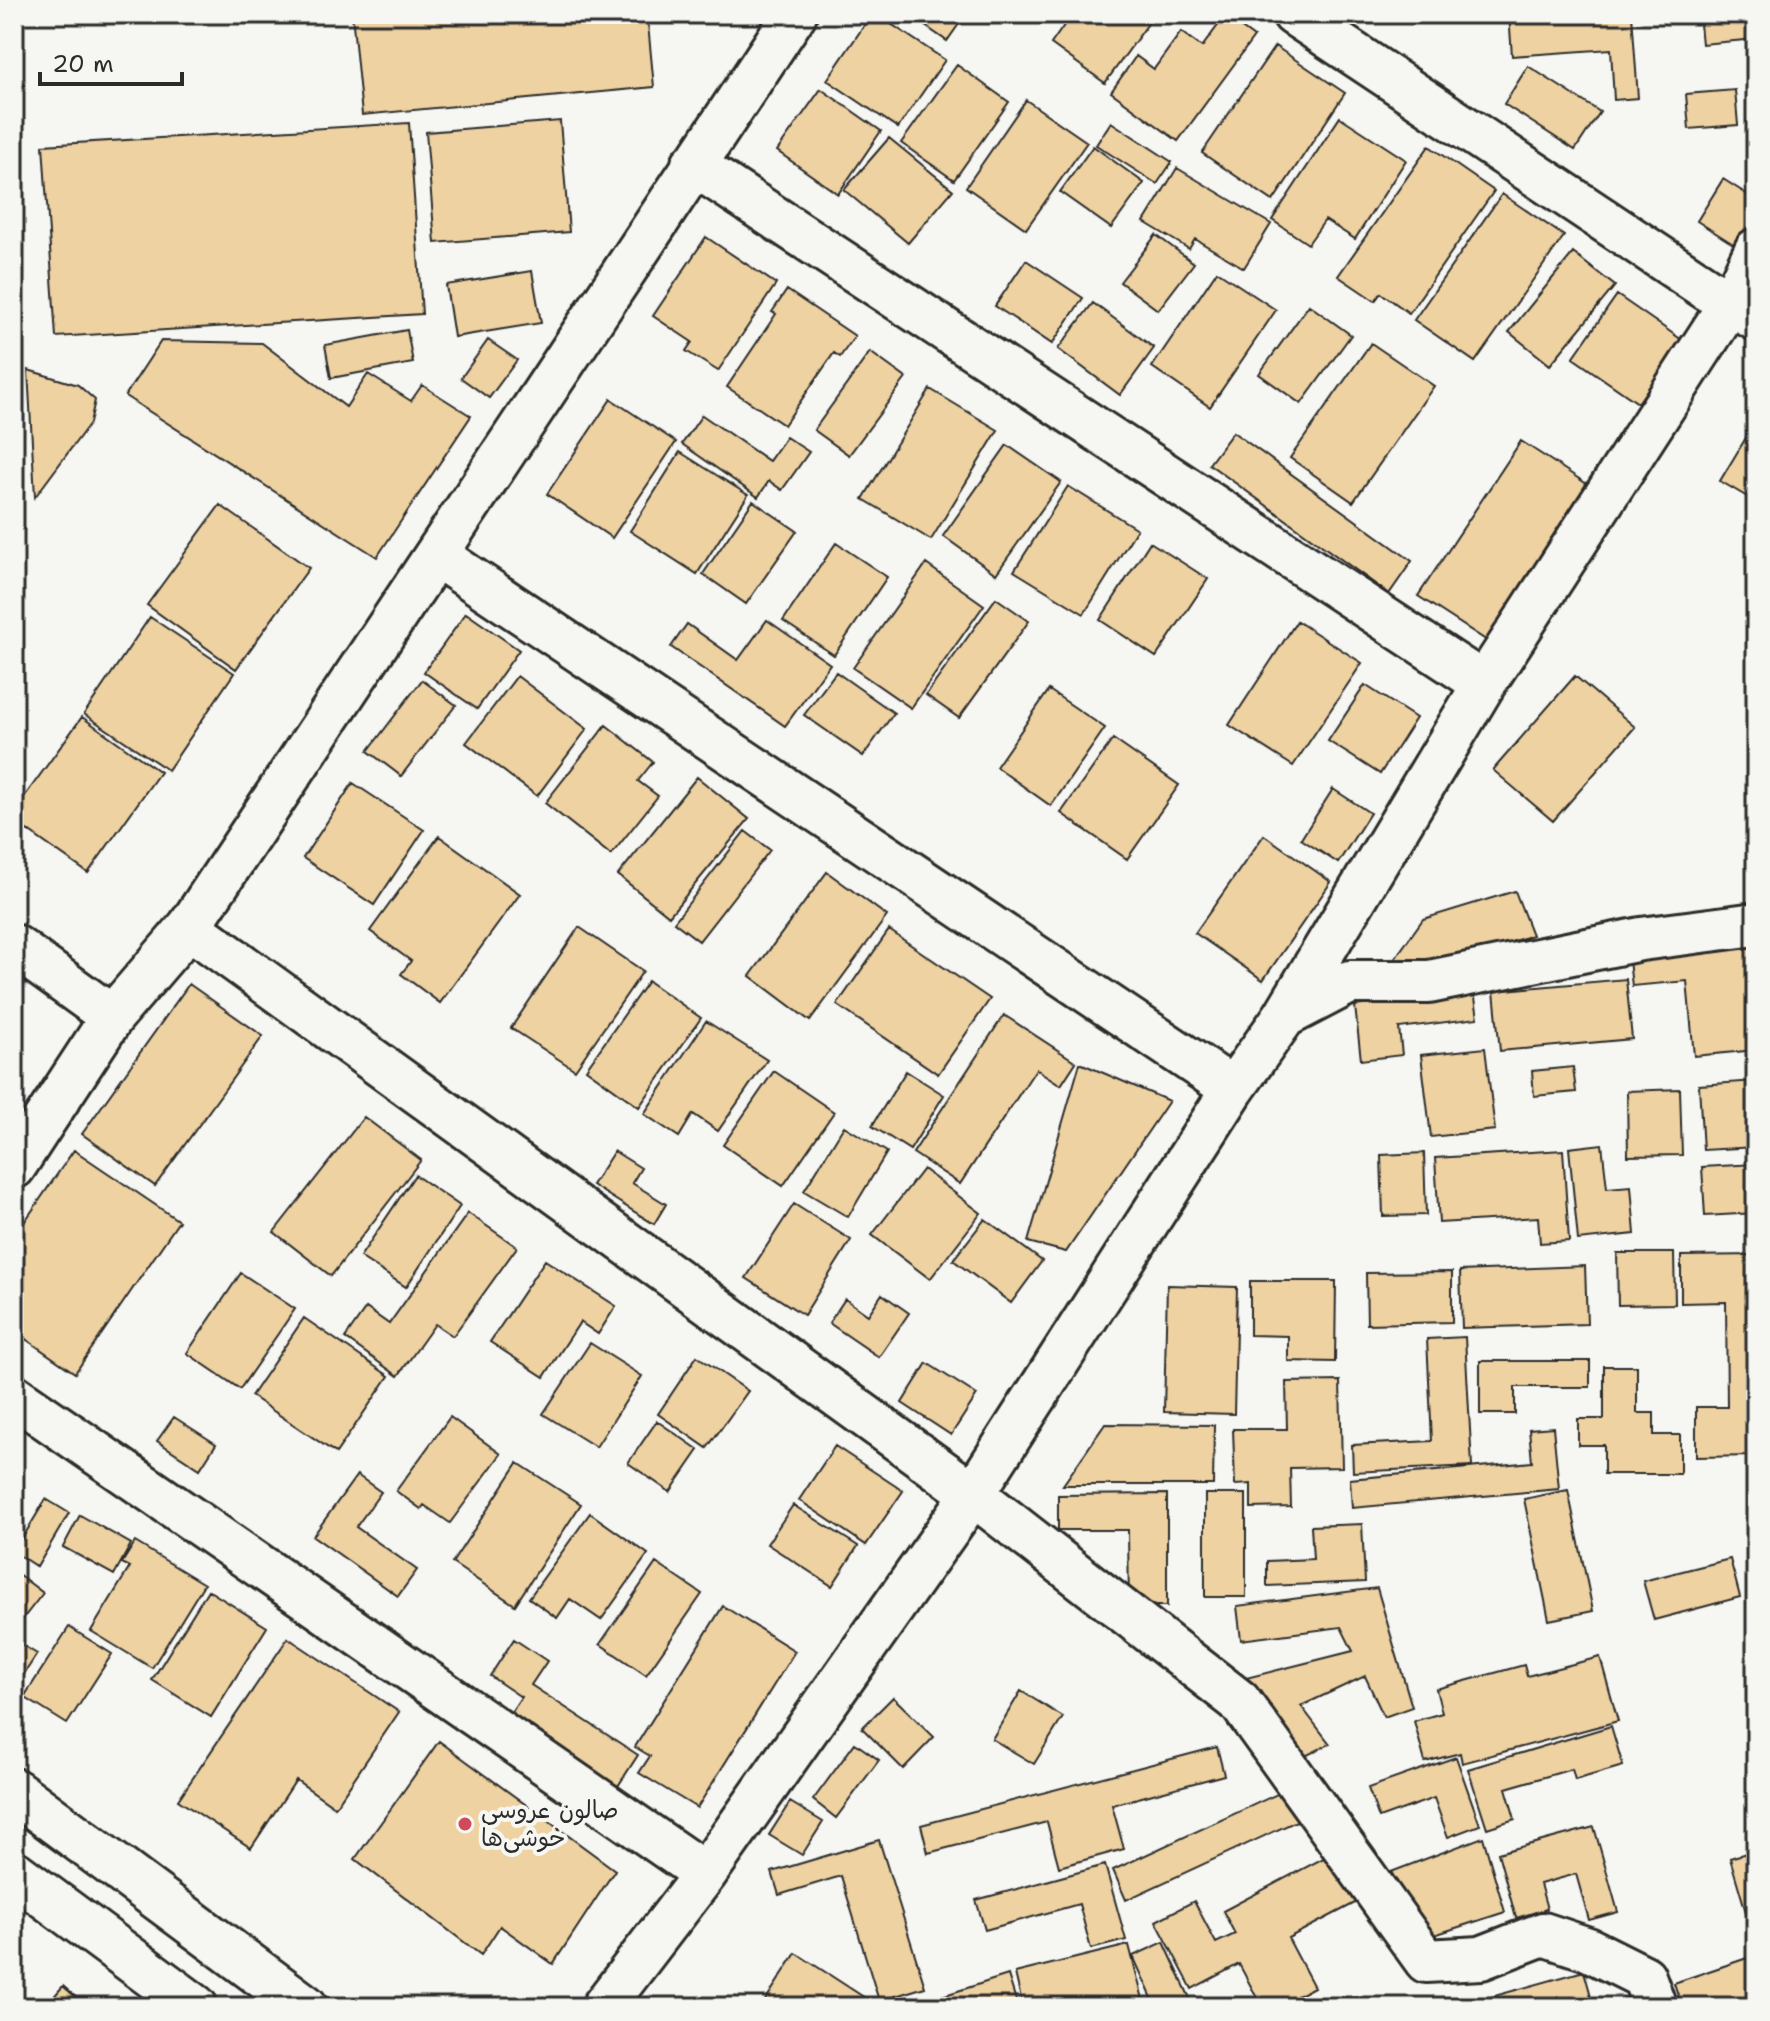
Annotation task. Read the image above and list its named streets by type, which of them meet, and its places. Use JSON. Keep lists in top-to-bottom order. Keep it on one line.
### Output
{"places":["صالون عروسی خوشی‌ها"],"scale_bar":"20 m"}
